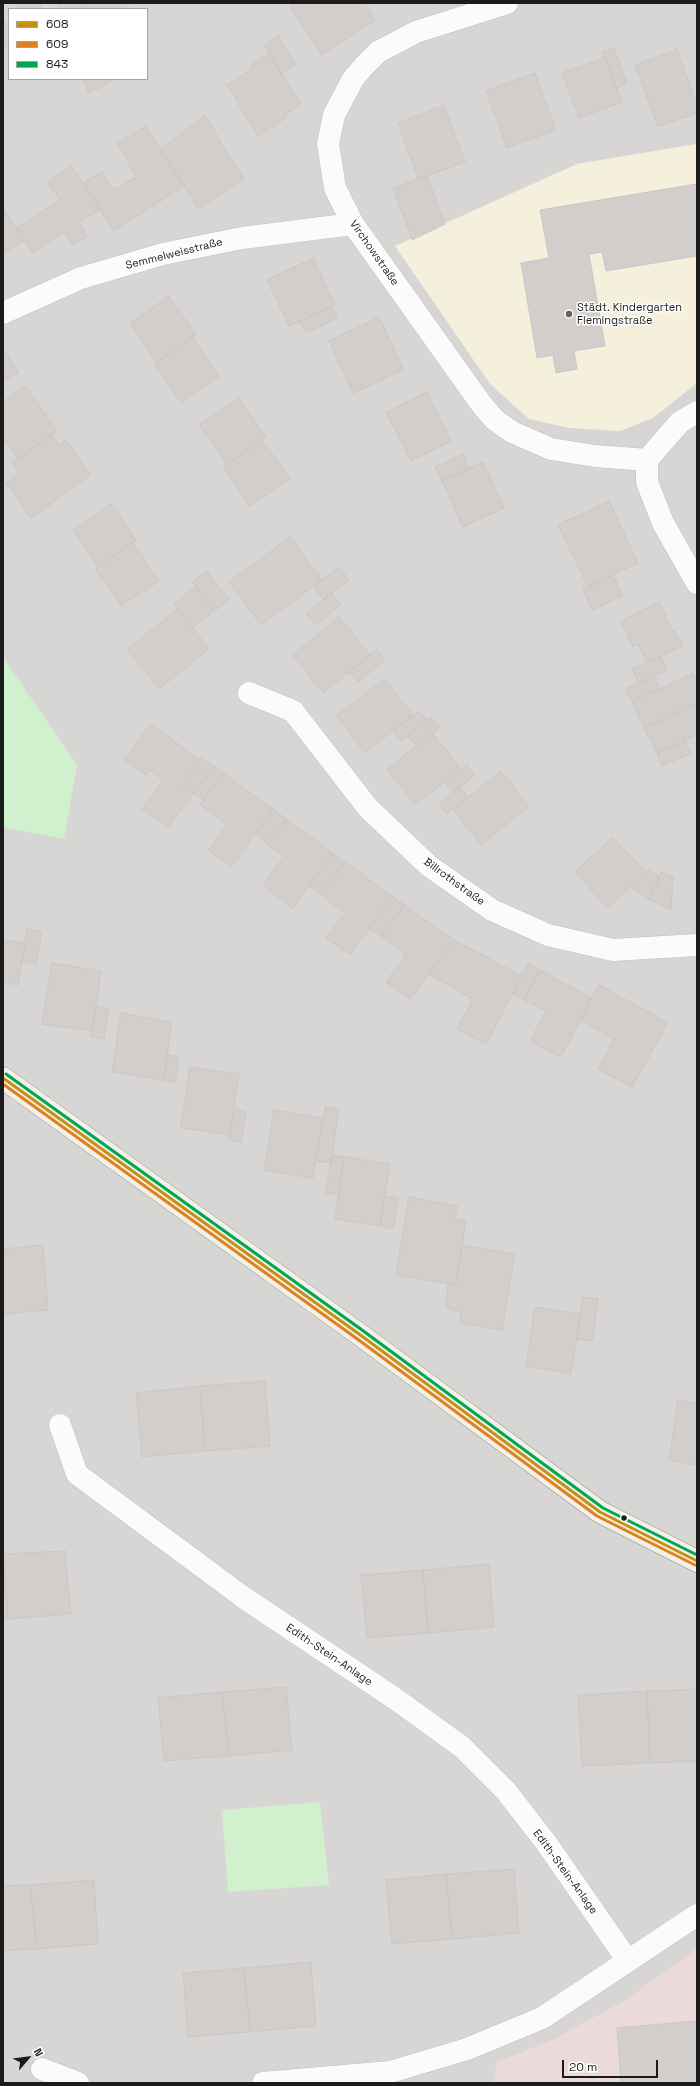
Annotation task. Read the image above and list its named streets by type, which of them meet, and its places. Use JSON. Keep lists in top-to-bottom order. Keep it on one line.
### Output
{"streets":{"street":["Virchowstraße","Semmelweisstraße","Billrothstraße","Edith-Stein-Anlage"]},"crossings":[["Virchowstraße","Semmelweisstraße"]],"places":["Städt. Kindergarten Flemingstraße"],"lines":["transit line 843","transit line 608","transit line 609"],"legend":["608","609","843"],"scale_bar":"20 m","north":"top right"}
